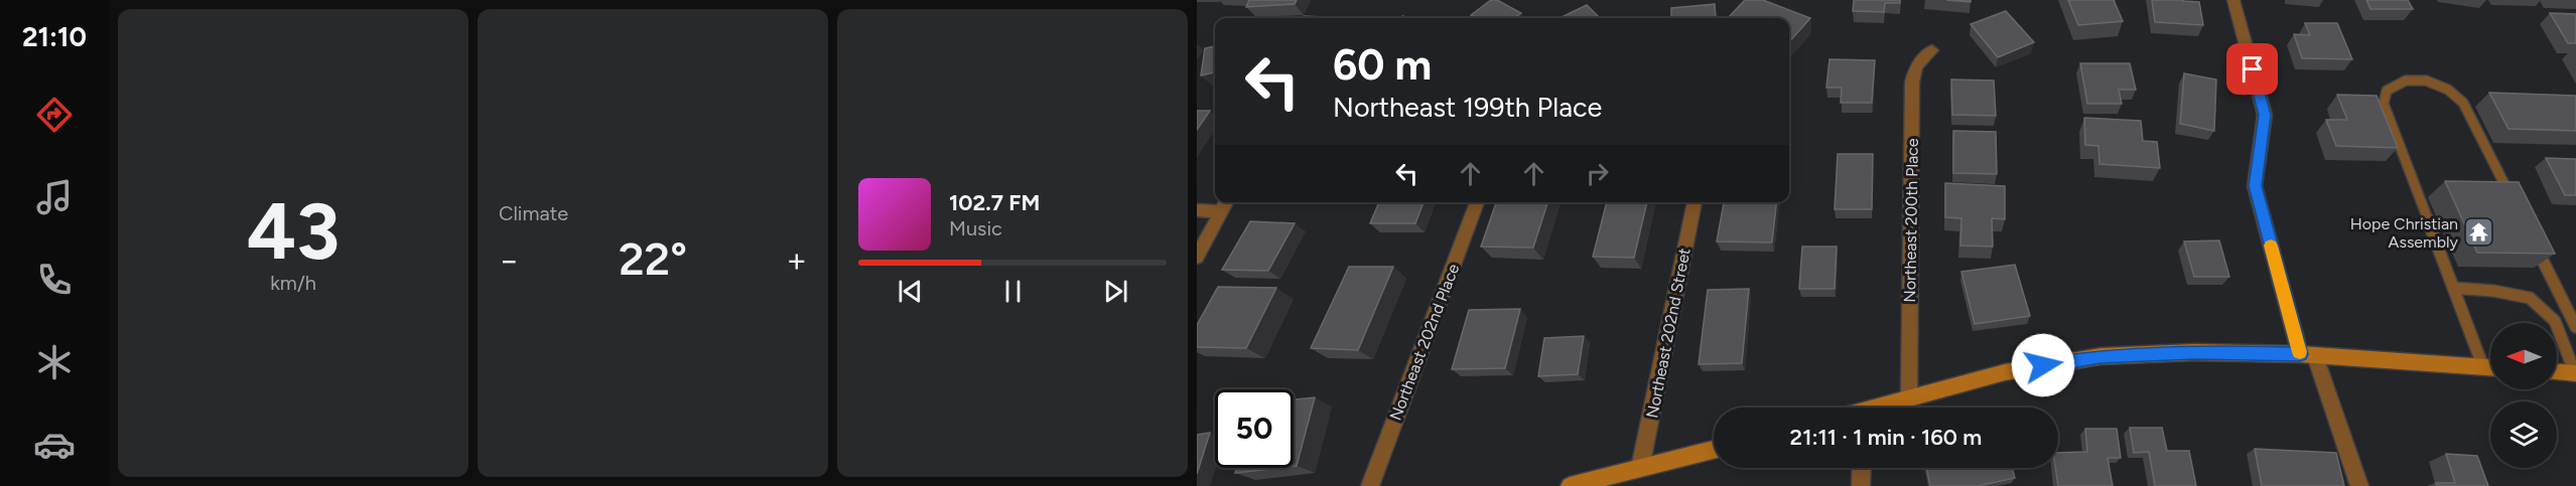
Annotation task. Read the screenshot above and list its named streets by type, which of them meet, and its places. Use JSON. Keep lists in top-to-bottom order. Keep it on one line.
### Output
{"streets":{"street":["Northeast 200th Place","Northeast 202nd Street","Northeast 202nd Place"]},"places":{"temple":["Hope Christian Assembly"]},"north":"left","page":{"tabs":"21:10","tile":[["43","km/h"],"Climate"],"turn":["60 m","Northeast 199th Place"],"song":["102.7 FM","Music"],"heat":["−","22°","+"],"limit":"50","trip":"21:11 · 1 min · 160 m"}}
